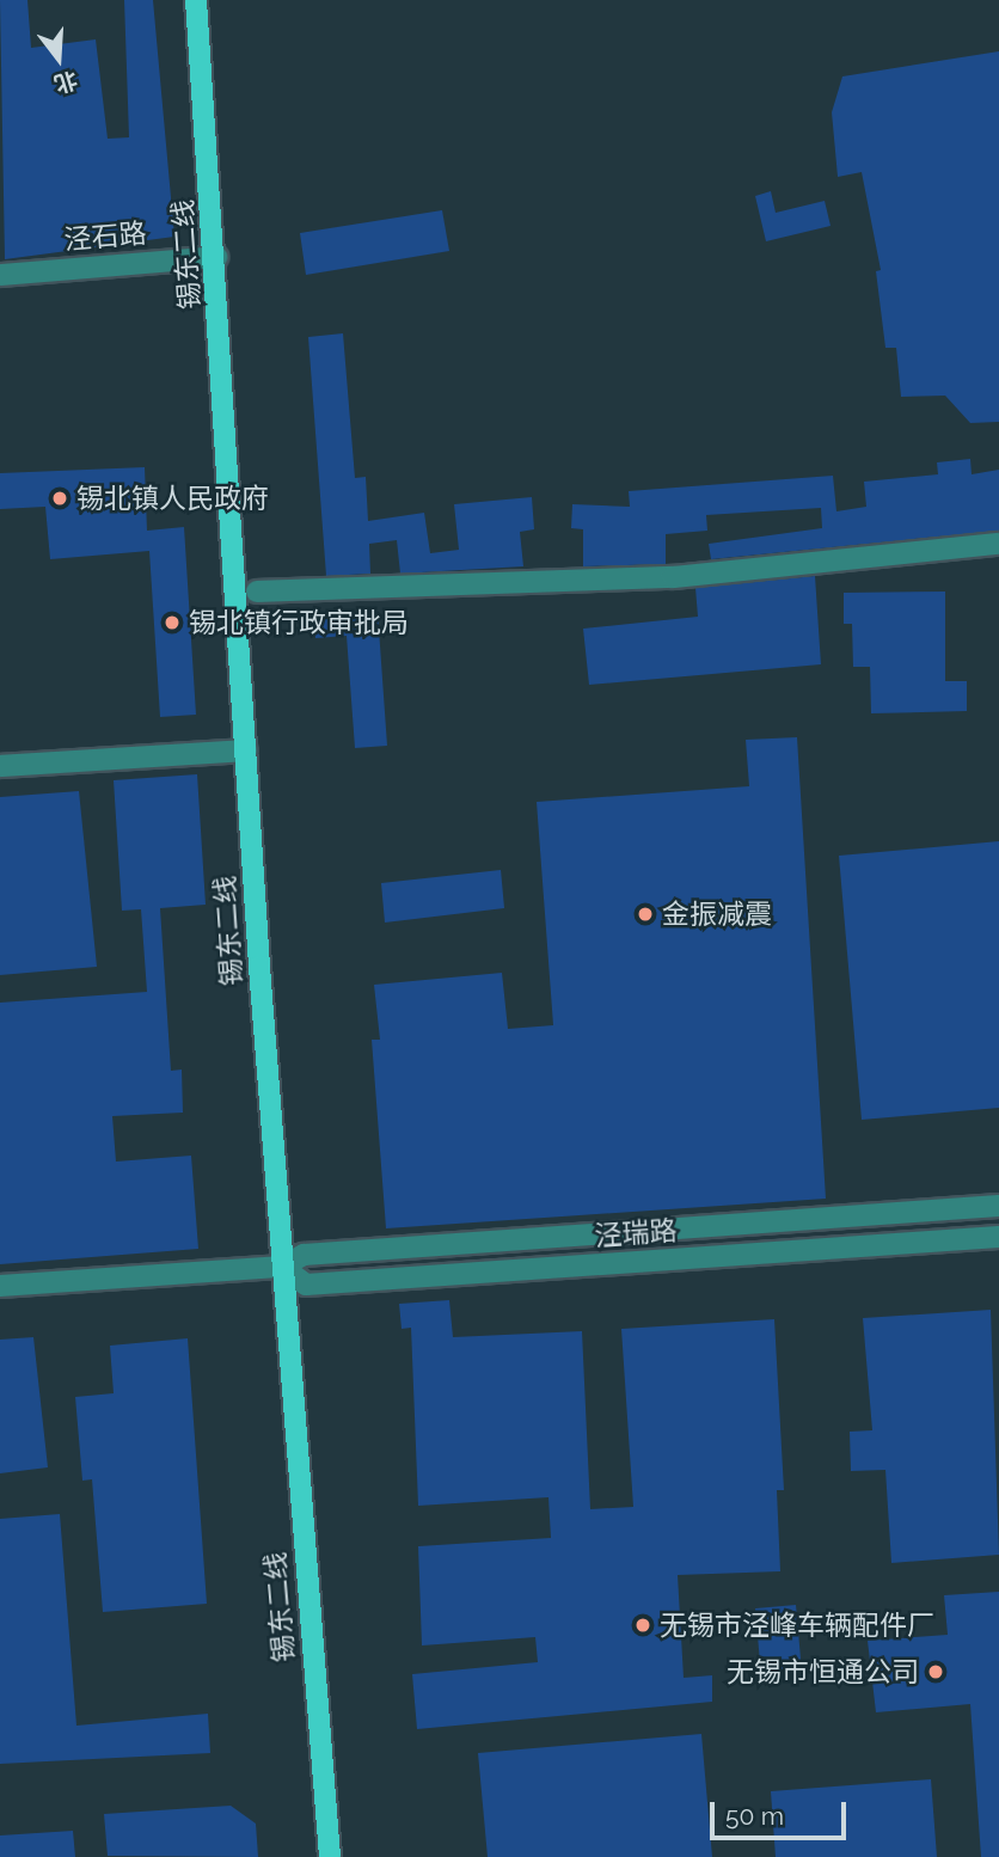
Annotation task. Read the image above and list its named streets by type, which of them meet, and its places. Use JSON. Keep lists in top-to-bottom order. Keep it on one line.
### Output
{"streets":{"main road":["锡东二线"],"street":["泾石路","泾瑞路"]},"crossings":[["泾石路","锡东二线"],["锡东二线","泾瑞路"]],"places":["锡北镇人民政府","锡北镇行政审批局","金振减震","无锡市泾峰车辆配件厂","无锡市恒通公司"],"scale_bar":"50 m","north":"bottom"}
